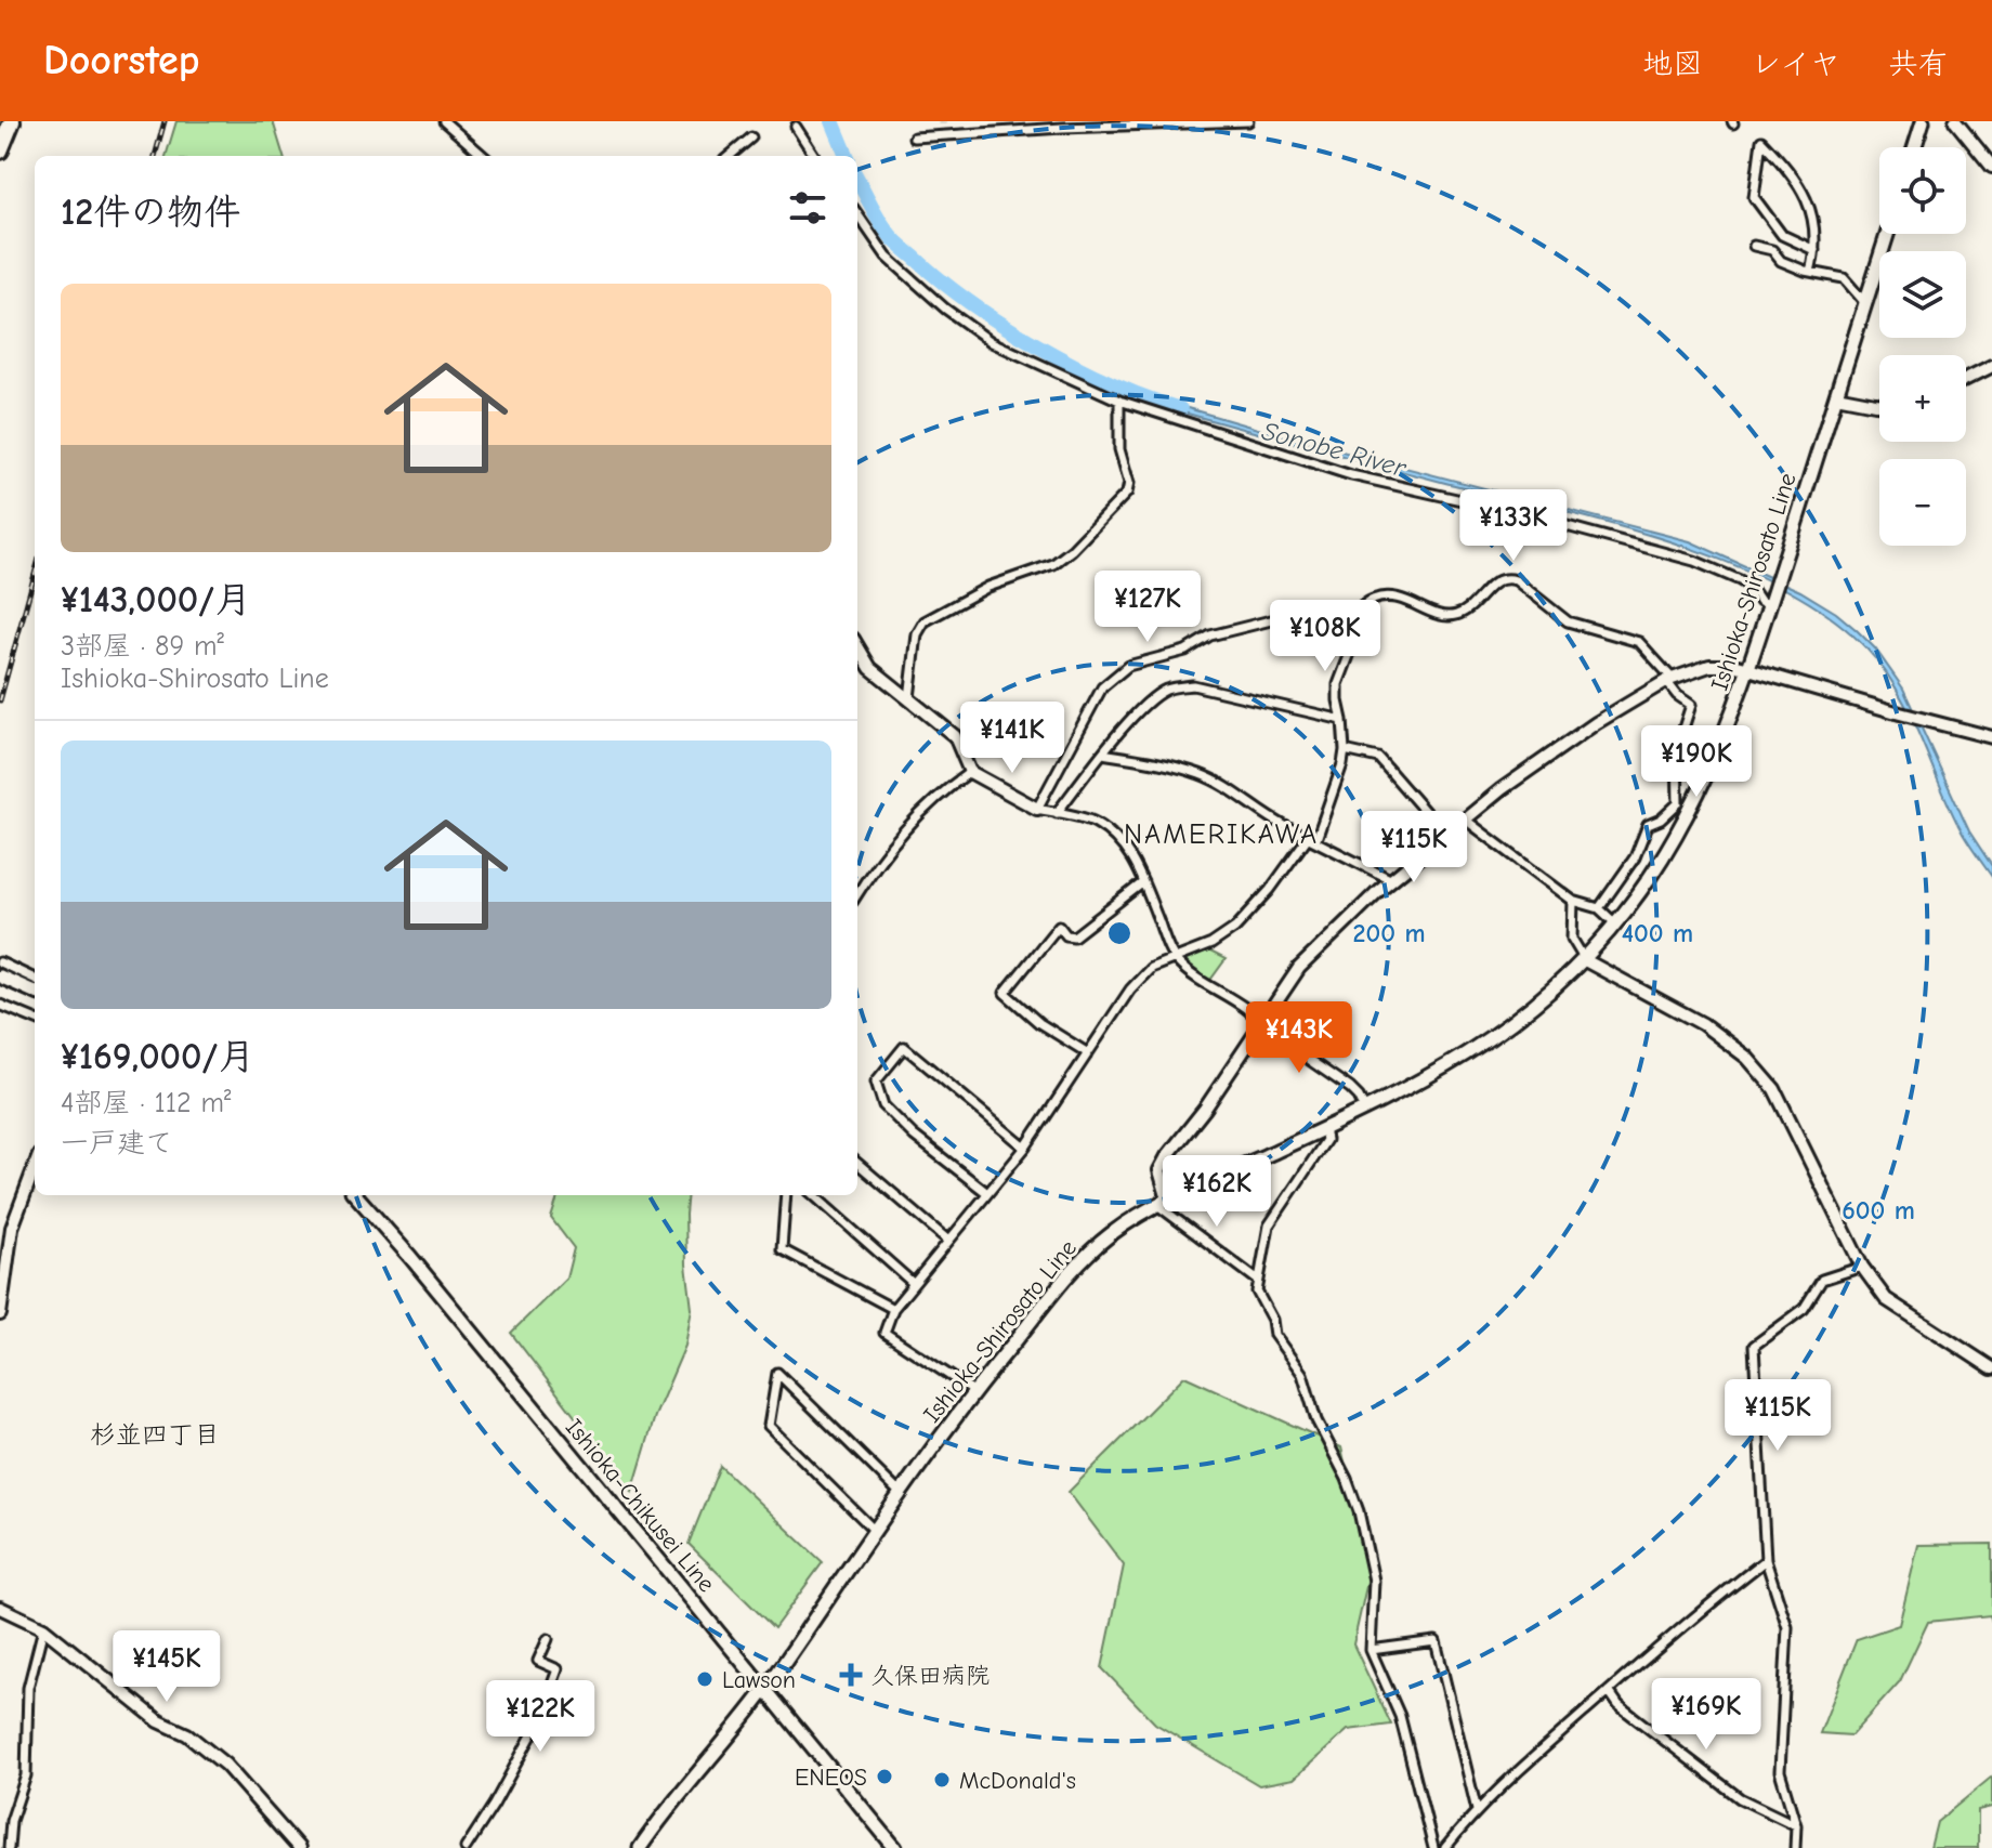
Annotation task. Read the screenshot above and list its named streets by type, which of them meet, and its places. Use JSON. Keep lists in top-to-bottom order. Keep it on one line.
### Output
{"streets":{"main road":["Ishioka-Shirosato Line","Ishioka-Chikusei Line"]},"crossings":[["Ishioka-Shirosato Line","Ishioka-Chikusei Line"]],"districts":["NAMERIKAWA","杉並四丁目"],"water":["Sonobe River"],"places":{"health":["久保田病院"],"other":["Lawson","ENEOS","McDonald's"]},"page":{"header":"Doorstep","nav":["地図","レイヤ","共有"],"map_buttons":["+","−"],"heading":"12件の物件","list":[{"name":"¥143,000/月","note":"3部屋 · 89 m² · Ishioka-Shirosato Line"},{"name":"¥169,000/月","note":"4部屋 · 112 m² · 一戸建て"}],"price":["¥133K","¥127K","¥108K","¥141K","¥190K","¥115K","¥143K","¥162K","¥115K","¥145K","¥169K","¥122K"]},"rings":["200 m","400 m","600 m"]}
